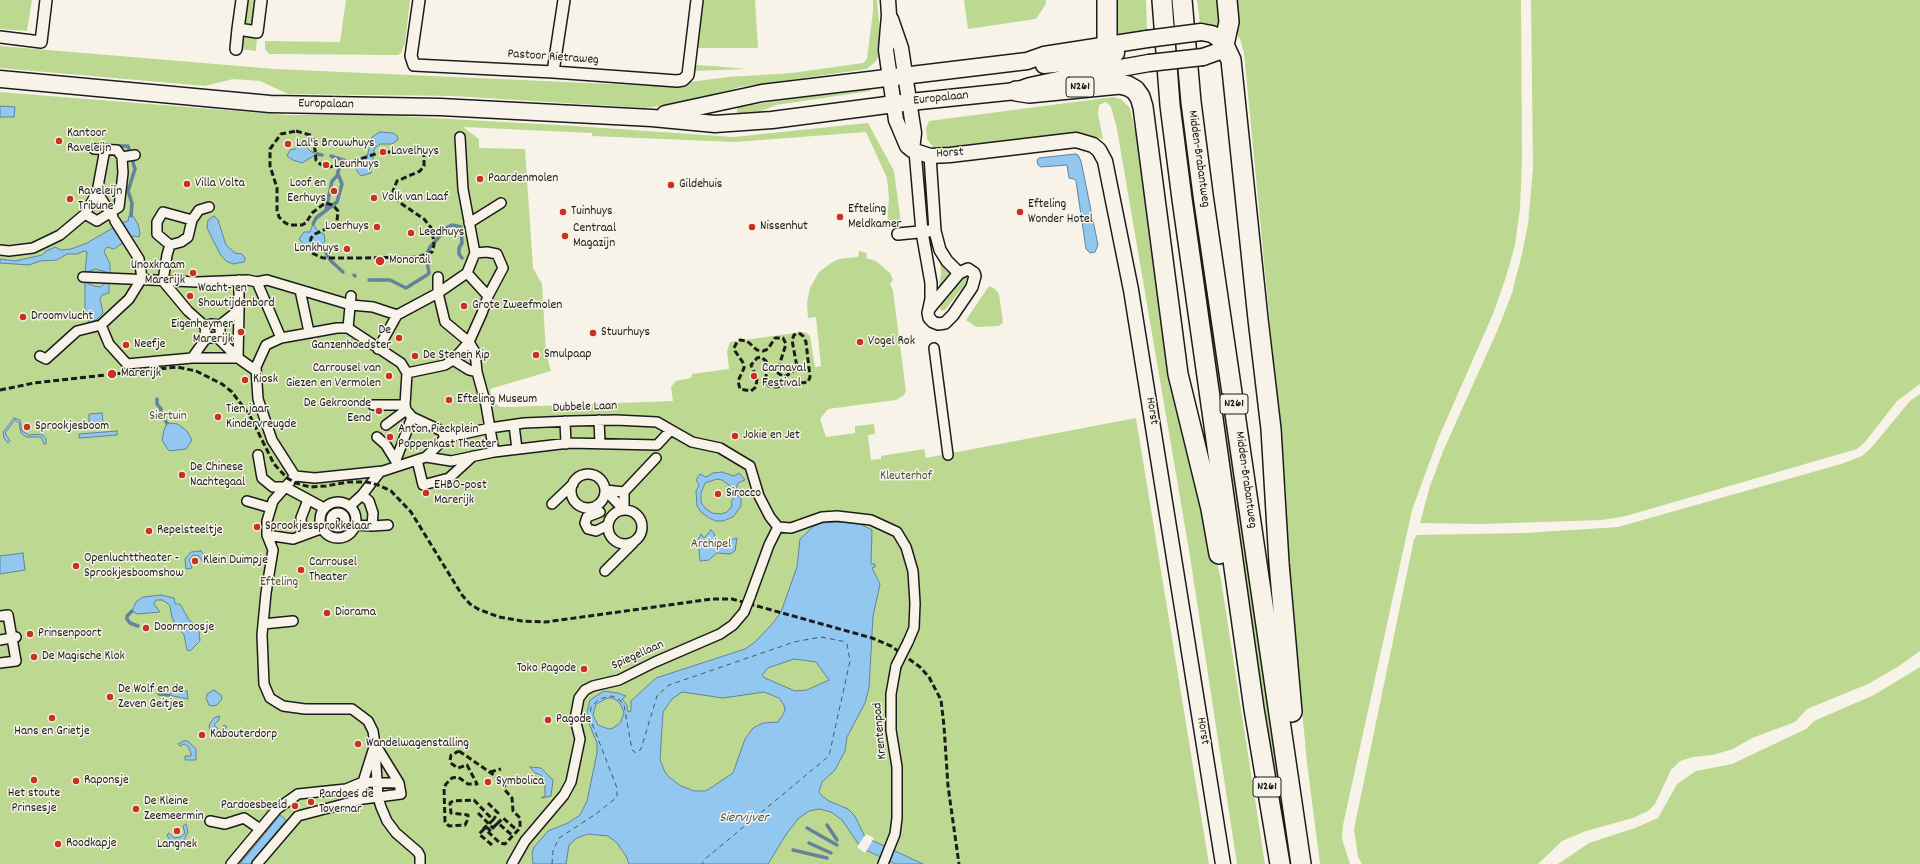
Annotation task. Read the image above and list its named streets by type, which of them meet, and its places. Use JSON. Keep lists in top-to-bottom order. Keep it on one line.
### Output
{"streets":{"highway":["N261","Midden-Brabantweg"],"main road":["Europalaan"],"street":["Pastoor Rietraweg","Horst","Dubbele Laan","Spiegellaan","Krentenpad"]},"crossings":[["N261","Europalaan"],["N261","Midden-Brabantweg"],["Spiegellaan","Krentenpad"]],"water":["Siervijver"],"parks":["Siertuin","Kleuterhof","Archipel","Efteling"],"places":["Kantoor Raveleijn","Lal's Brouwhuys","Lavelhuys","Leunhuys","Paardenmolen","Villa Volta","Gildehuis","Loof en Eerhuys","Volk van Laaf","Raveleijn Tribune","Tuinhuys","Efteling Wonder Hotel","Efteling Meldkamer","Loerhuys","Nissenhut","Leedhuys","Centraal Magazijn","Lonkhuys","Monorail","Unoxkraam Marerijk","Wacht- en Showtijdenbord","Grote Zweefmolen","Droomvlucht","Eigenheymer Marerijk","Stuurhuys","De Ganzenhoedster","Vogel Rok","Neefje","Smulpaap","De Stenen Kip","Marerijk","Carrousel van Giezen en Vermolen","Carnaval Festival","Kiosk","Efteling Museum","De Gekroonde Eend","Tien jaar Kindervreugde","Sprookjesboom","Jokie en Jet","Anton Pieckplein Poppenkast Theater","De Chinese Nachtegaal","EHBO-post Marerijk","Sirocco","Sprookjessprokkelaar","Repelsteeltje","Klein Duimpje","Openluchttheater - Sprookjesboomshow","Carrousel Theater","Diorama","Doornroosje","Prinsenpoort","De Magische Klok","Toko Pagode","De Wolf en de Zeven Geitjes","Hans en Grietje","Pagode","Kabouterdorp","Wandelwagenstalling","Het stoute Prinsesje","Raponsje","Symbolica","Pardoes de Tovernar","Pardoesbeeld","De Kleine Zeemeermin","Langnek","Roodkapje"]}
